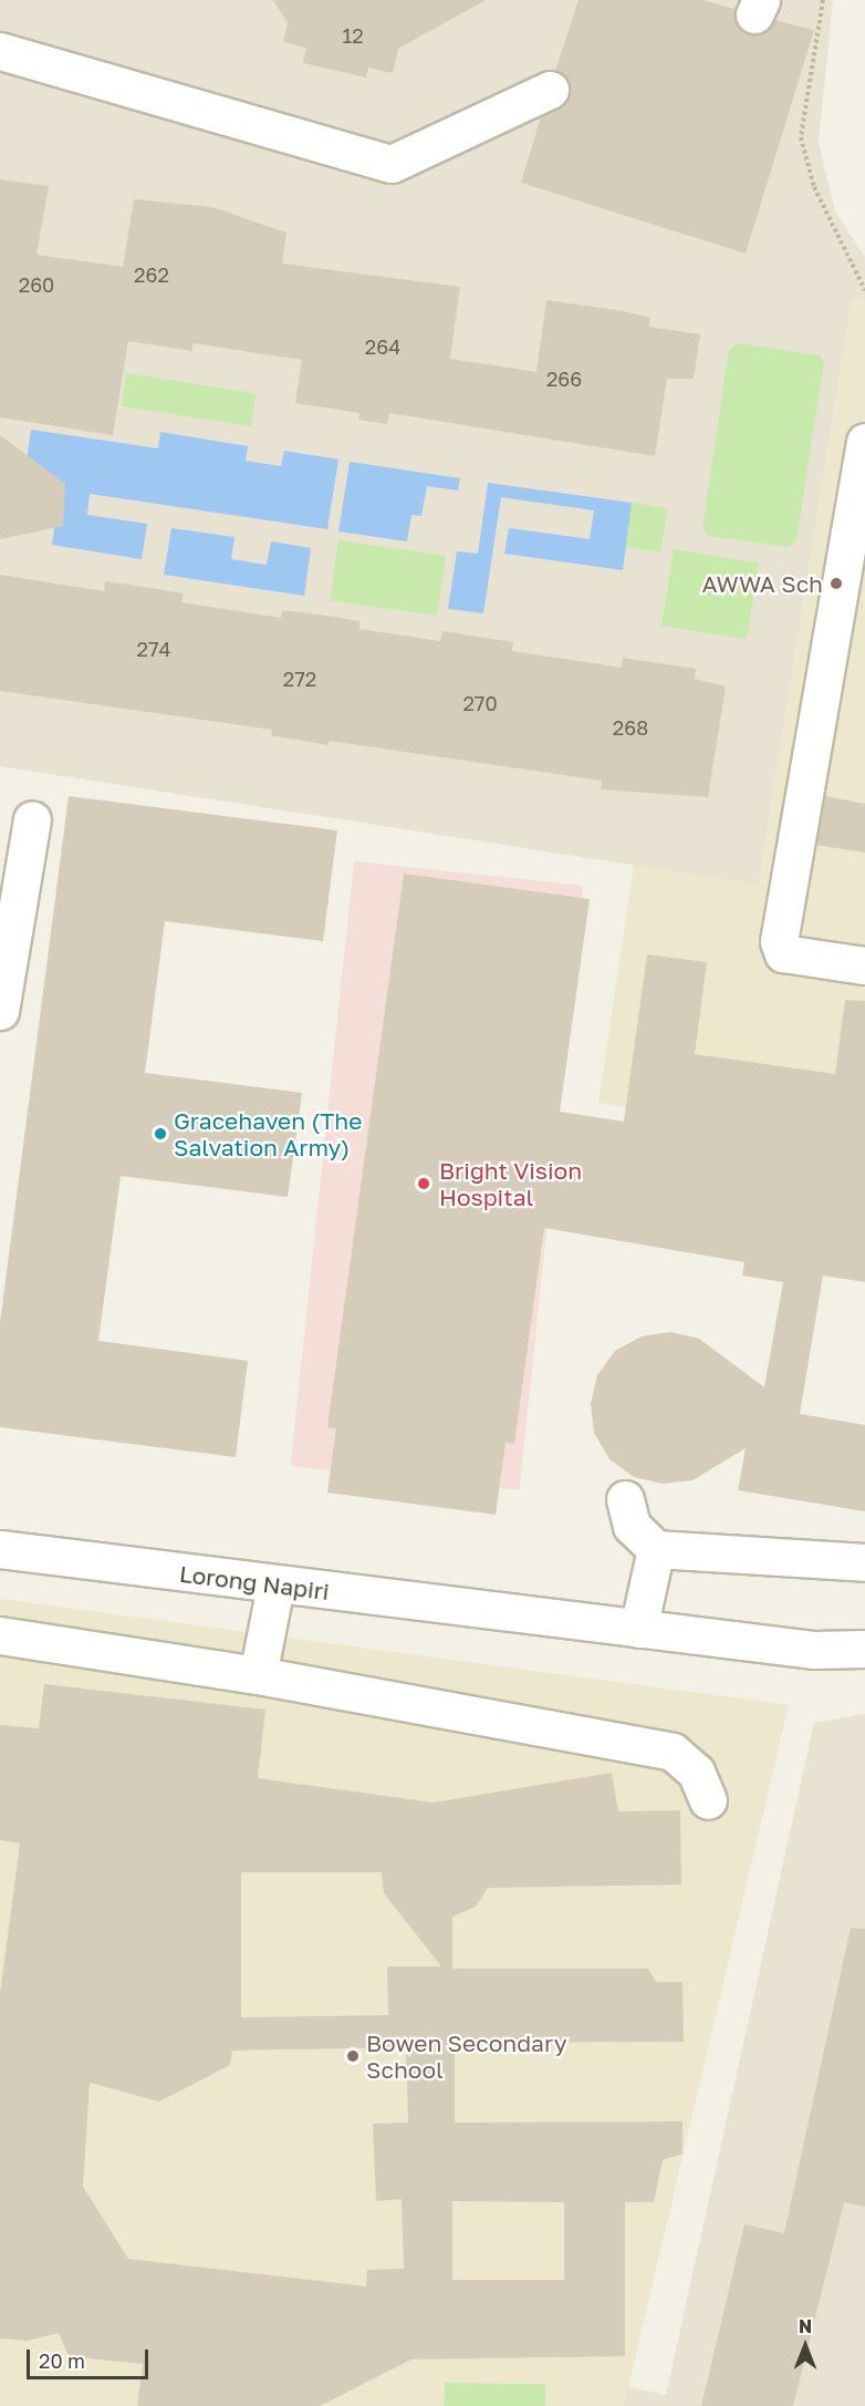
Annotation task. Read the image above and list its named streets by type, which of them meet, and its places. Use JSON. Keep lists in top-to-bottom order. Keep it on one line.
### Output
{"streets":{"street":["Lorong Napiri"]},"places":["AWWA Sch","Gracehaven (The Salvation Army)","Bright Vision Hospital","Bowen Secondary School"],"house_numbers":["12","262","260","264","266","274","272","270","268"],"scale_bar":"20 m","north":"top"}
